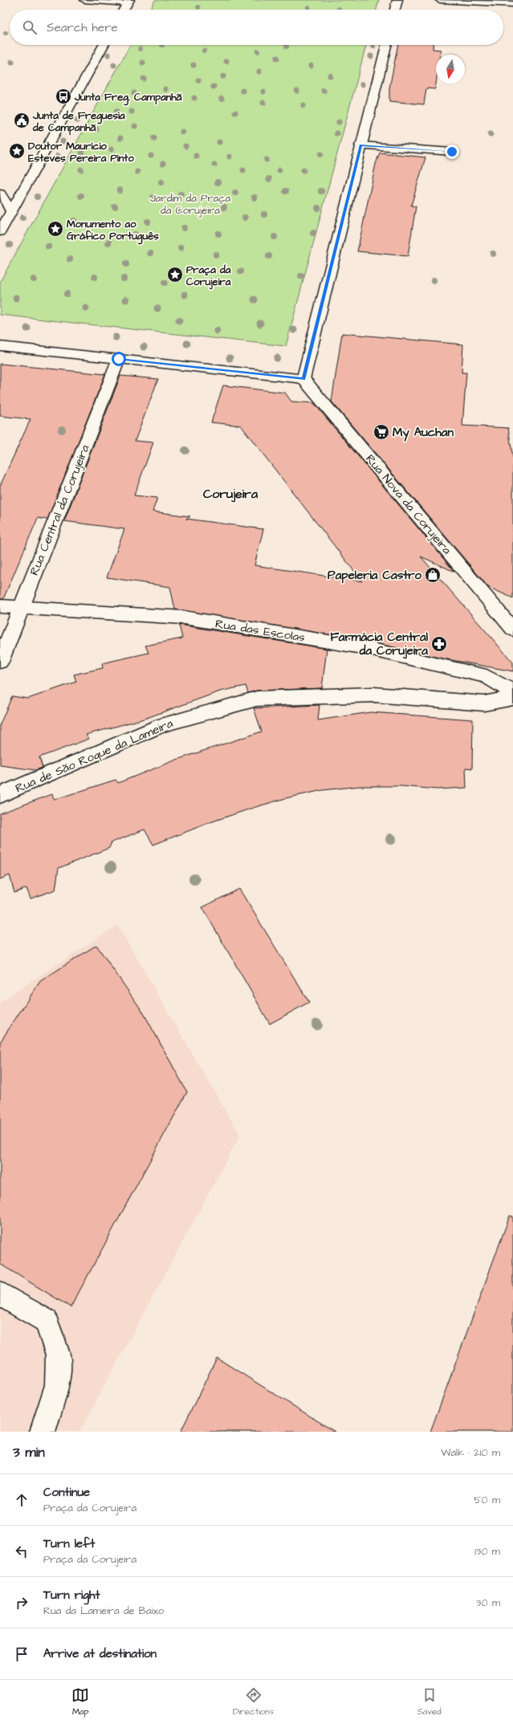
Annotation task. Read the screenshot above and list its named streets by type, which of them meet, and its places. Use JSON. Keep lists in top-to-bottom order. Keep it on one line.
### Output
{"streets":{"street":["Rua Nova da Corujeira","Rua Central da Corujeira","Rua das Escolas","Rua de São Roque da Lameira"]},"crossings":[["Rua Central da Corujeira","Rua das Escolas"]],"districts":["Corujeira"],"parks":["Jardim da Praça da Corujeira"],"places":{"bus stop":["Junta Freg. Campanhã"],"public building":["Junta de Freguesia de Campanhã"],"place":["Doutor Maurício Esteves Pereira Pinto","Monumento ao Gráfico Português","Praça da Corujeira"],"supermarket":["My Auchan"],"shop":["Papeleria Castro"],"pharmacy":["Farmácia Central da Corujeira"]},"north":"bottom","page":{"search":"Search here","heading":["3 min","Walk · 210 m"],"list":[["Continue","Praça da Corujeira","50 m"],["Turn left","Praça da Corujeira","130 m"],["Turn right","Rua da Lameira de Baixo","30 m"],"Arrive at destination"],"nav":["Map","Directions","Saved"]}}
